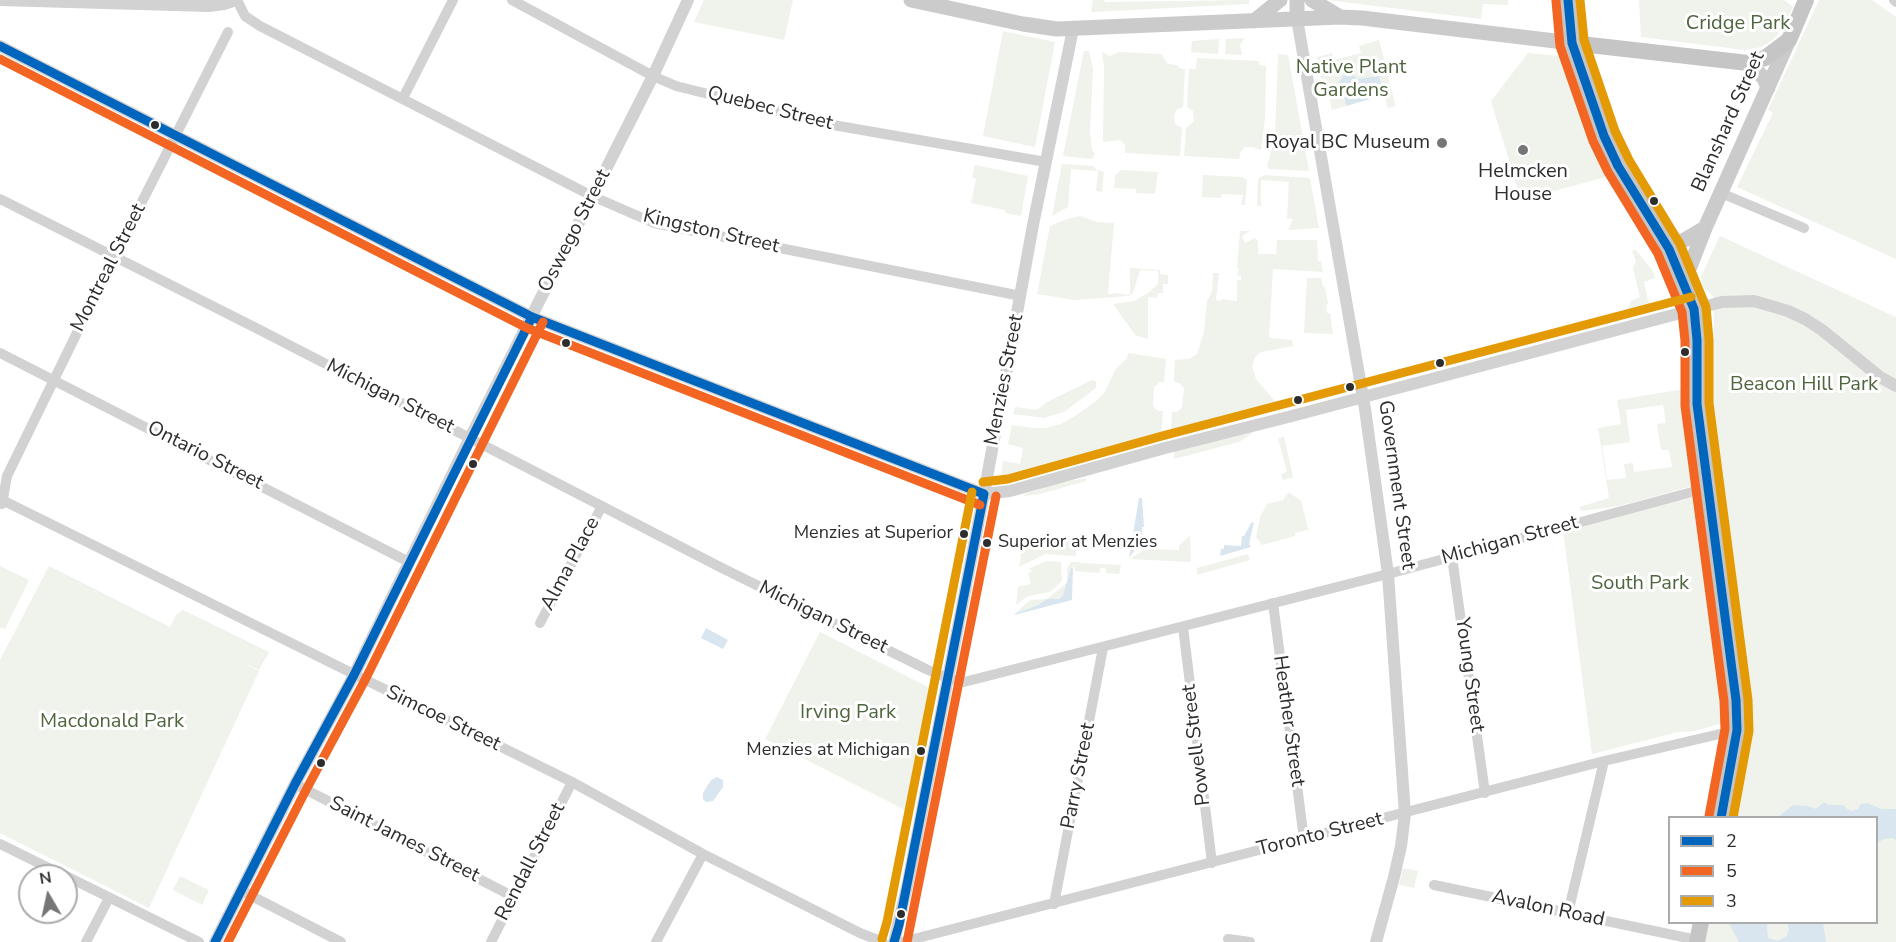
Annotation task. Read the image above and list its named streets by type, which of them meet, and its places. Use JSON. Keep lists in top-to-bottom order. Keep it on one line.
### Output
{"streets":{"main road":["Blanshard Street","Government Street"],"street":["Quebec Street","Oswego Street","Kingston Street","Montreal Street","Menzies Street","Michigan Street","Ontario Street","Alma Place","Young Street","Simcoe Street","Heather Street","Powell Street","Parry Street","Toronto Street","Saint James Street","Rendall Street","Avalon Road"]},"crossings":[["Quebec Street","Oswego Street"],["Quebec Street","Menzies Street"],["Oswego Street","Kingston Street"],["Oswego Street","Michigan Street"],["Oswego Street","Ontario Street"],["Oswego Street","Simcoe Street"],["Oswego Street","Saint James Street"],["Kingston Street","Menzies Street"],["Montreal Street","Michigan Street"],["Montreal Street","Ontario Street"],["Montreal Street","Simcoe Street"],["Menzies Street","Michigan Street"],["Michigan Street","Government Street"],["Michigan Street","Alma Place"],["Michigan Street","Young Street"],["Michigan Street","Heather Street"],["Michigan Street","Powell Street"],["Michigan Street","Parry Street"],["Government Street","Toronto Street"],["Young Street","Toronto Street"],["Simcoe Street","Rendall Street"],["Heather Street","Toronto Street"],["Powell Street","Toronto Street"],["Parry Street","Toronto Street"],["Saint James Street","Rendall Street"]],"parks":["Cridge Park","Native Plant Gardens","Beacon Hill Park","South Park","Irving Park","Macdonald Park"],"places":["Royal BC Museum","Helmcken House","Menzies at Superior","Superior at Menzies","Menzies at Michigan"],"lines":["transit line 2","transit line 3","transit line 5"],"legend":["2","5","3"],"north":"top"}
